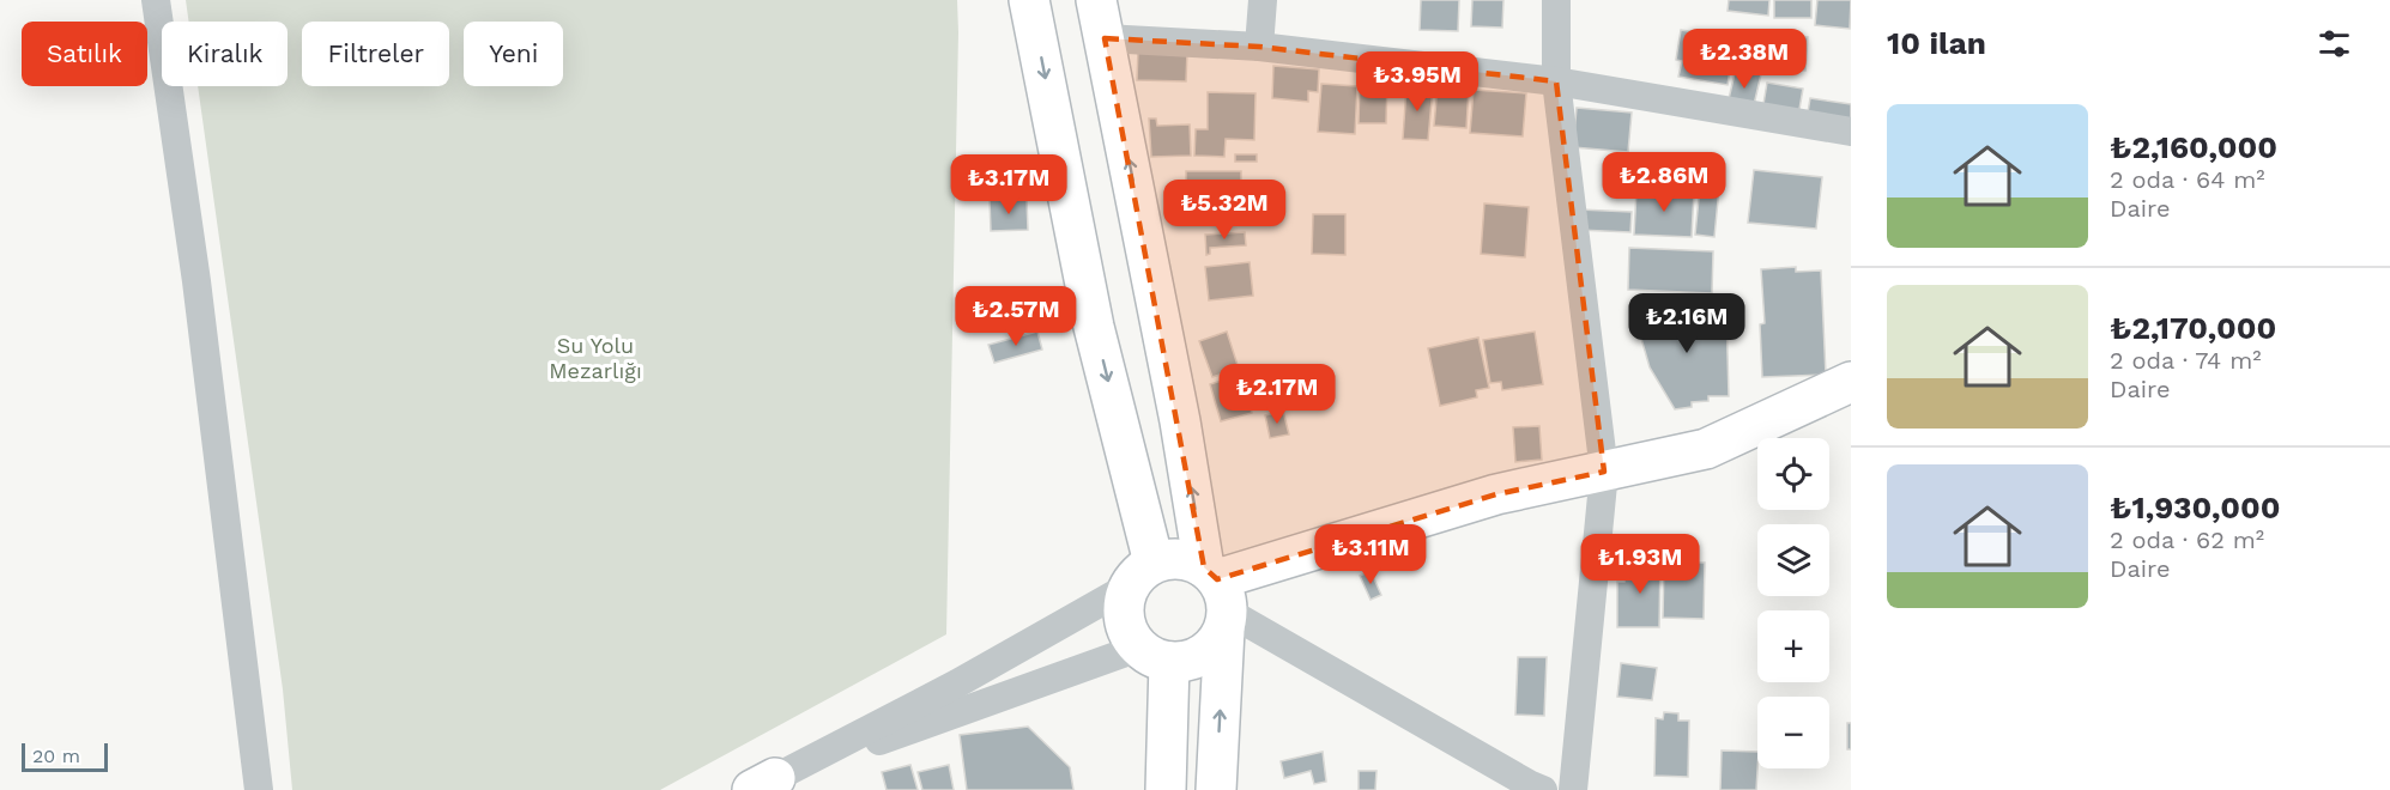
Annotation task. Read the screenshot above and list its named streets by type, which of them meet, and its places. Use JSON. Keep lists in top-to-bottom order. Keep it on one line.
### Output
{"parks":["Su Yolu Mezarlığı"],"scale_bar":"20 m","page":{"heading":"10 ilan","chip":["Satılık","Kiralık","Filtreler","Yeni"],"price":["₺2.38M","₺3.95M","₺2.86M","₺3.17M","₺5.32M","₺2.57M","₺2.16M","₺2.17M","₺3.11M","₺1.93M"],"list":[{"name":"₺2,160,000","note":"2 oda · 64 m² · Daire"},{"name":"₺2,170,000","note":"2 oda · 74 m² · Daire"},{"name":"₺1,930,000","note":"2 oda · 62 m² · Daire"}],"map_buttons":["+","−"],"scale":"20 m"}}
